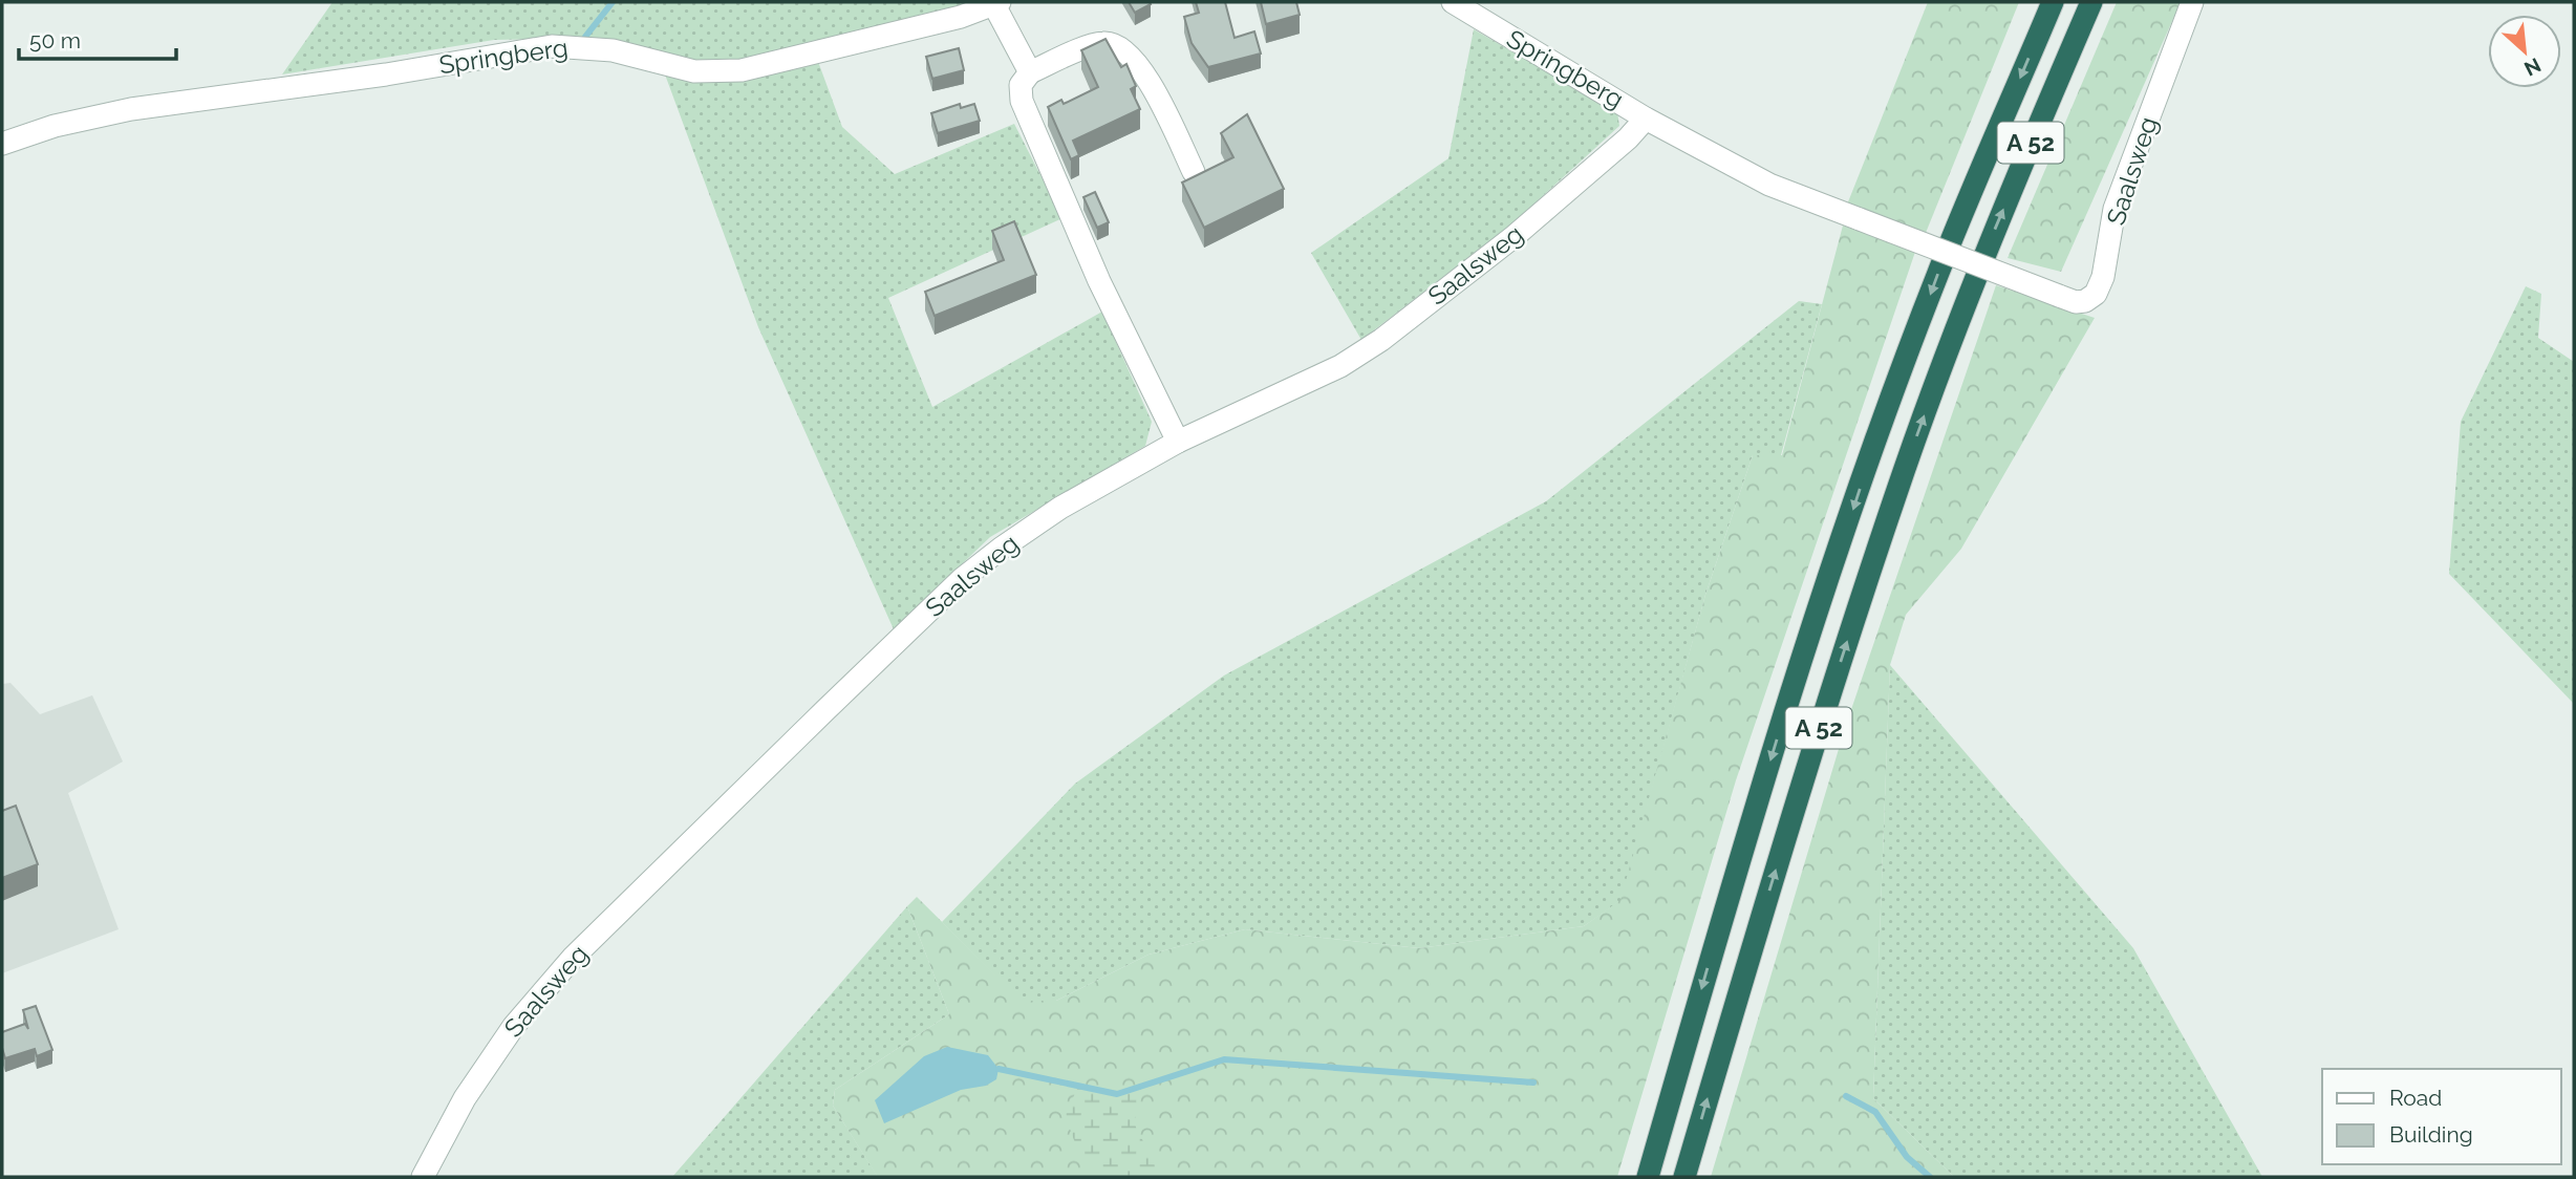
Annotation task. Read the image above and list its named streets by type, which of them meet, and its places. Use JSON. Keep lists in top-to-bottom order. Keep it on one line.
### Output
{"streets":{"highway":["A 52"],"street":["Springberg","Saalsweg"]},"crossings":[["Springberg","Saalsweg"]],"legend":["Road","Building"],"scale_bar":"50 m","north":"bottom right"}
